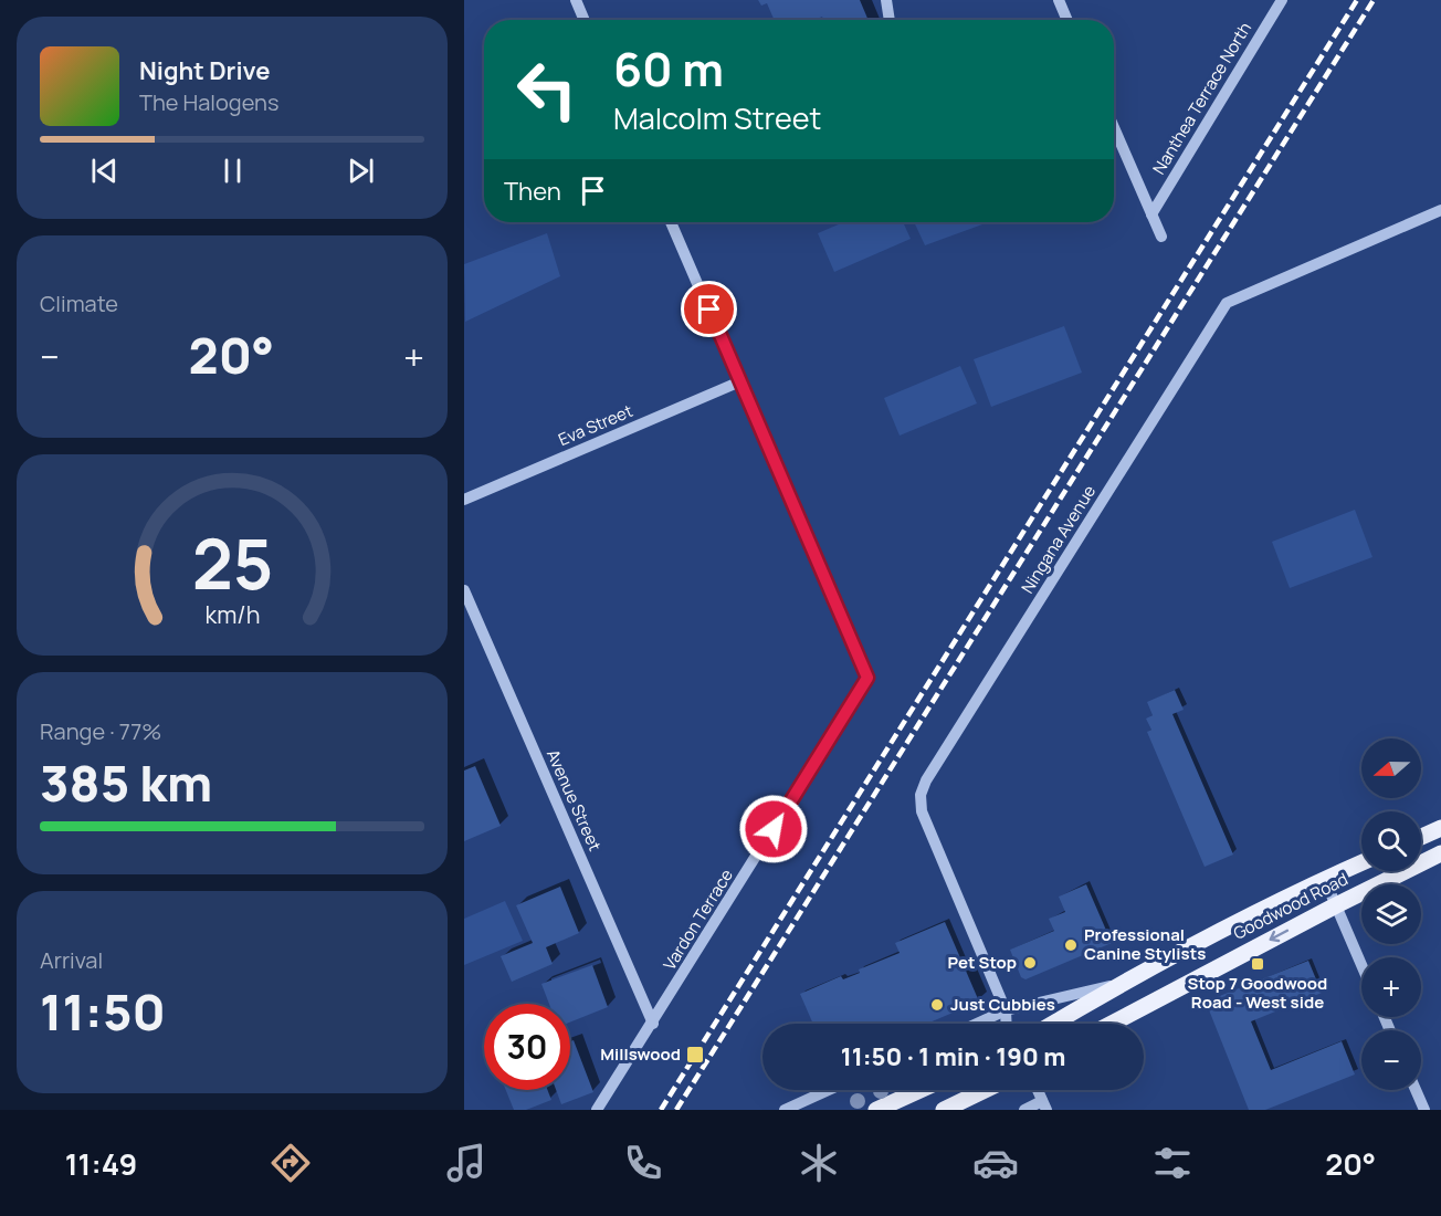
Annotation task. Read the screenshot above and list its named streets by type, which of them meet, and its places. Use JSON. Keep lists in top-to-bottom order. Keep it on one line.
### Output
{"streets":{"main road":["Goodwood Road"],"street":["Nanthea Terrace North","Eva Street","Ningana Avenue","Avenue Street","Vardon Terrace"]},"crossings":[["Eva Street","Vardon Terrace"],["Avenue Street","Vardon Terrace"]],"places":{"other":["Professional Canine Stylists","Pet Stop","Just Cubbies"],"transit":["Stop 7 Goodwood Road - West side","Millswood"]},"north":"left","page":{"turn":["60 m","Malcolm Street"],"song":["Night Drive","The Halogens"],"then":"Then","tile":["Climate",["Range · 77%","385 km"],["Arrival","11:50"]],"heat":["−","20°","+"],"map_buttons":["+","−"],"limit":"30","trip":"11:50 · 1 min · 190 m","tabs":["11:49","20°"],"gauge":["25","km/h"]}}
